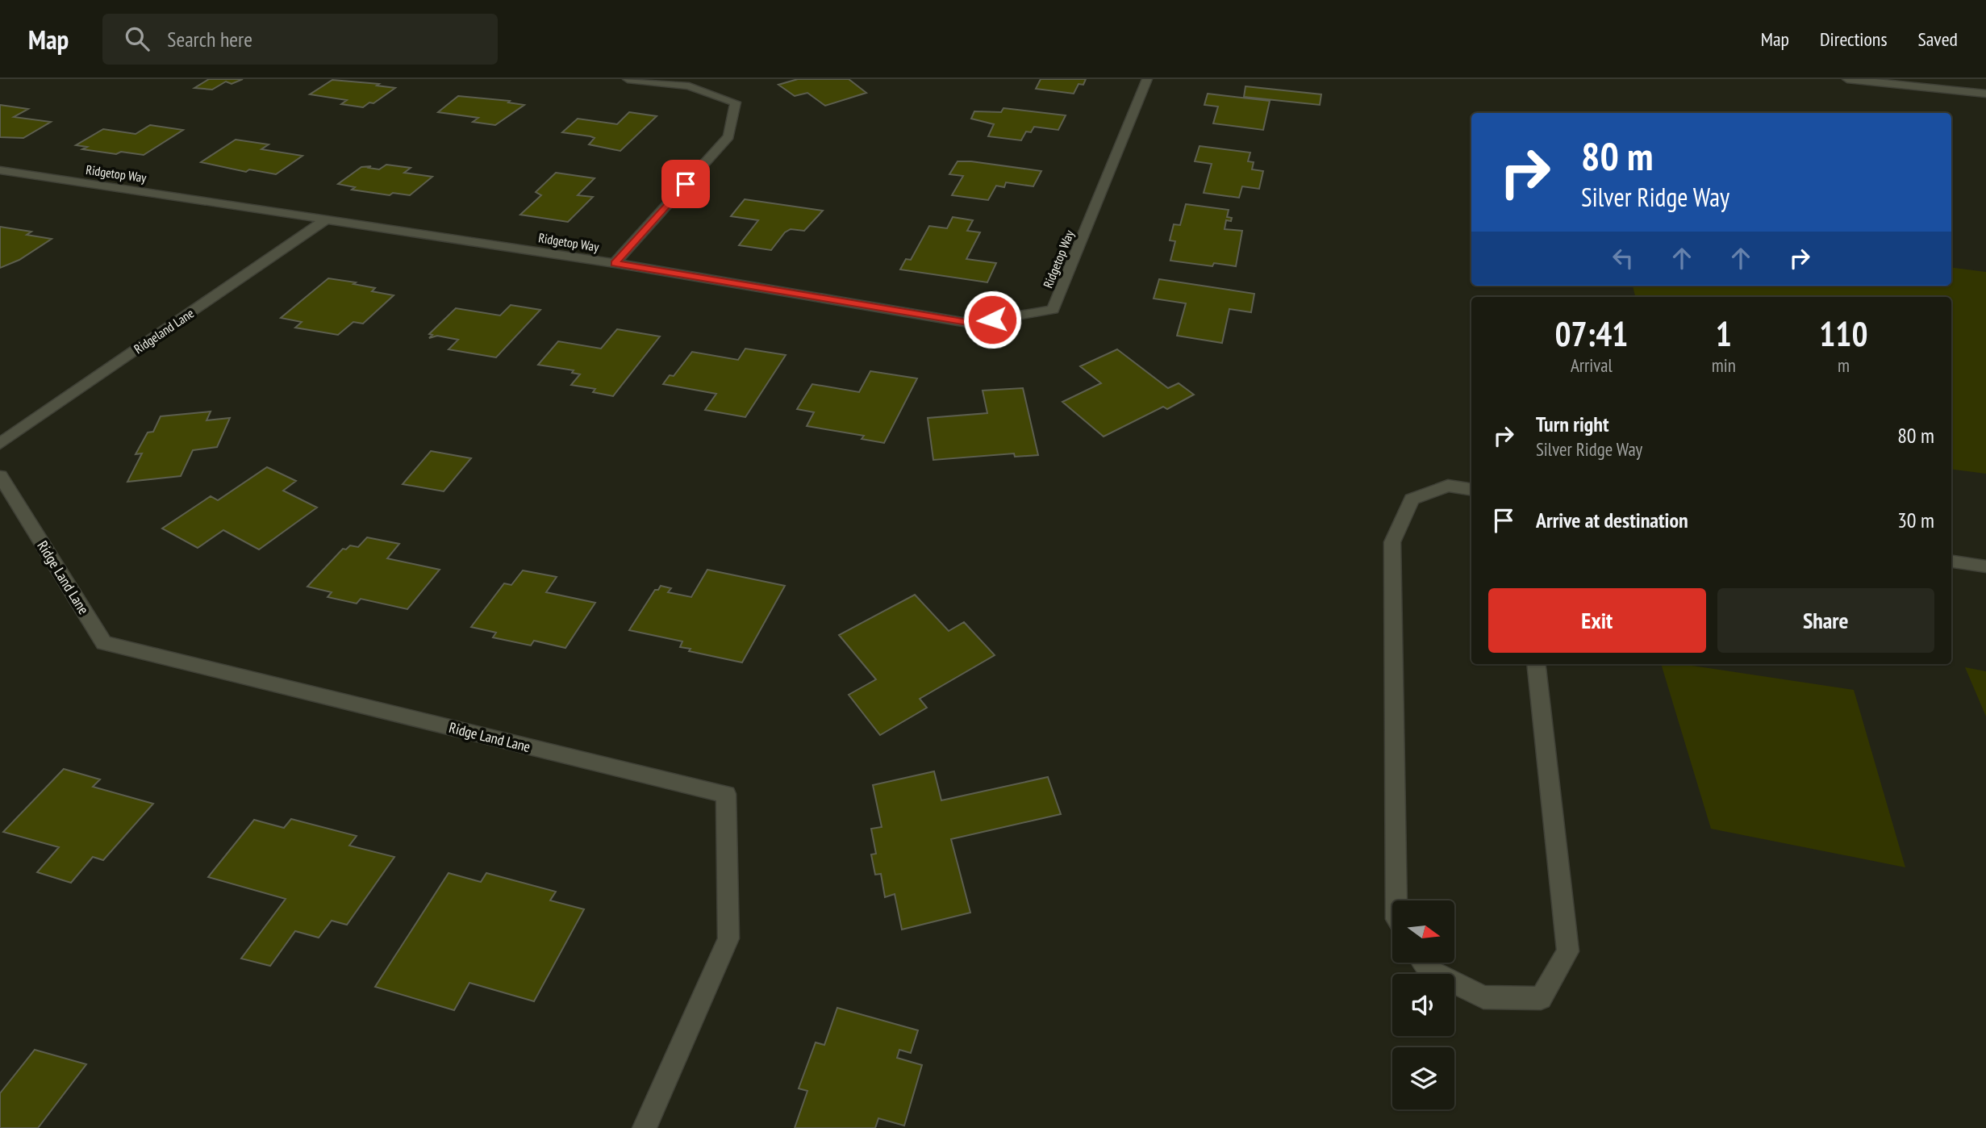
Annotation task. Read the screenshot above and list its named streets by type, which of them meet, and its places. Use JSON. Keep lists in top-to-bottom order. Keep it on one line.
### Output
{"streets":{"street":["Ridgetop Way","Ridgeland Lane","Ridge Land Lane"]},"crossings":[["Ridgetop Way","Ridgeland Lane"]],"north":"right","page":{"header":"Map","search":"Search here","nav":["Map","Directions","Saved"],"turn":["80 m","Silver Ridge Way"],"eta":["07:41","Arrival","1","min","110","m"],"list":[{"name":"Turn right","note":"Silver Ridge Way","value":"80 m"},{"name":"Arrive at destination","value":"30 m"}],"buttons":["Exit","Share"]}}
